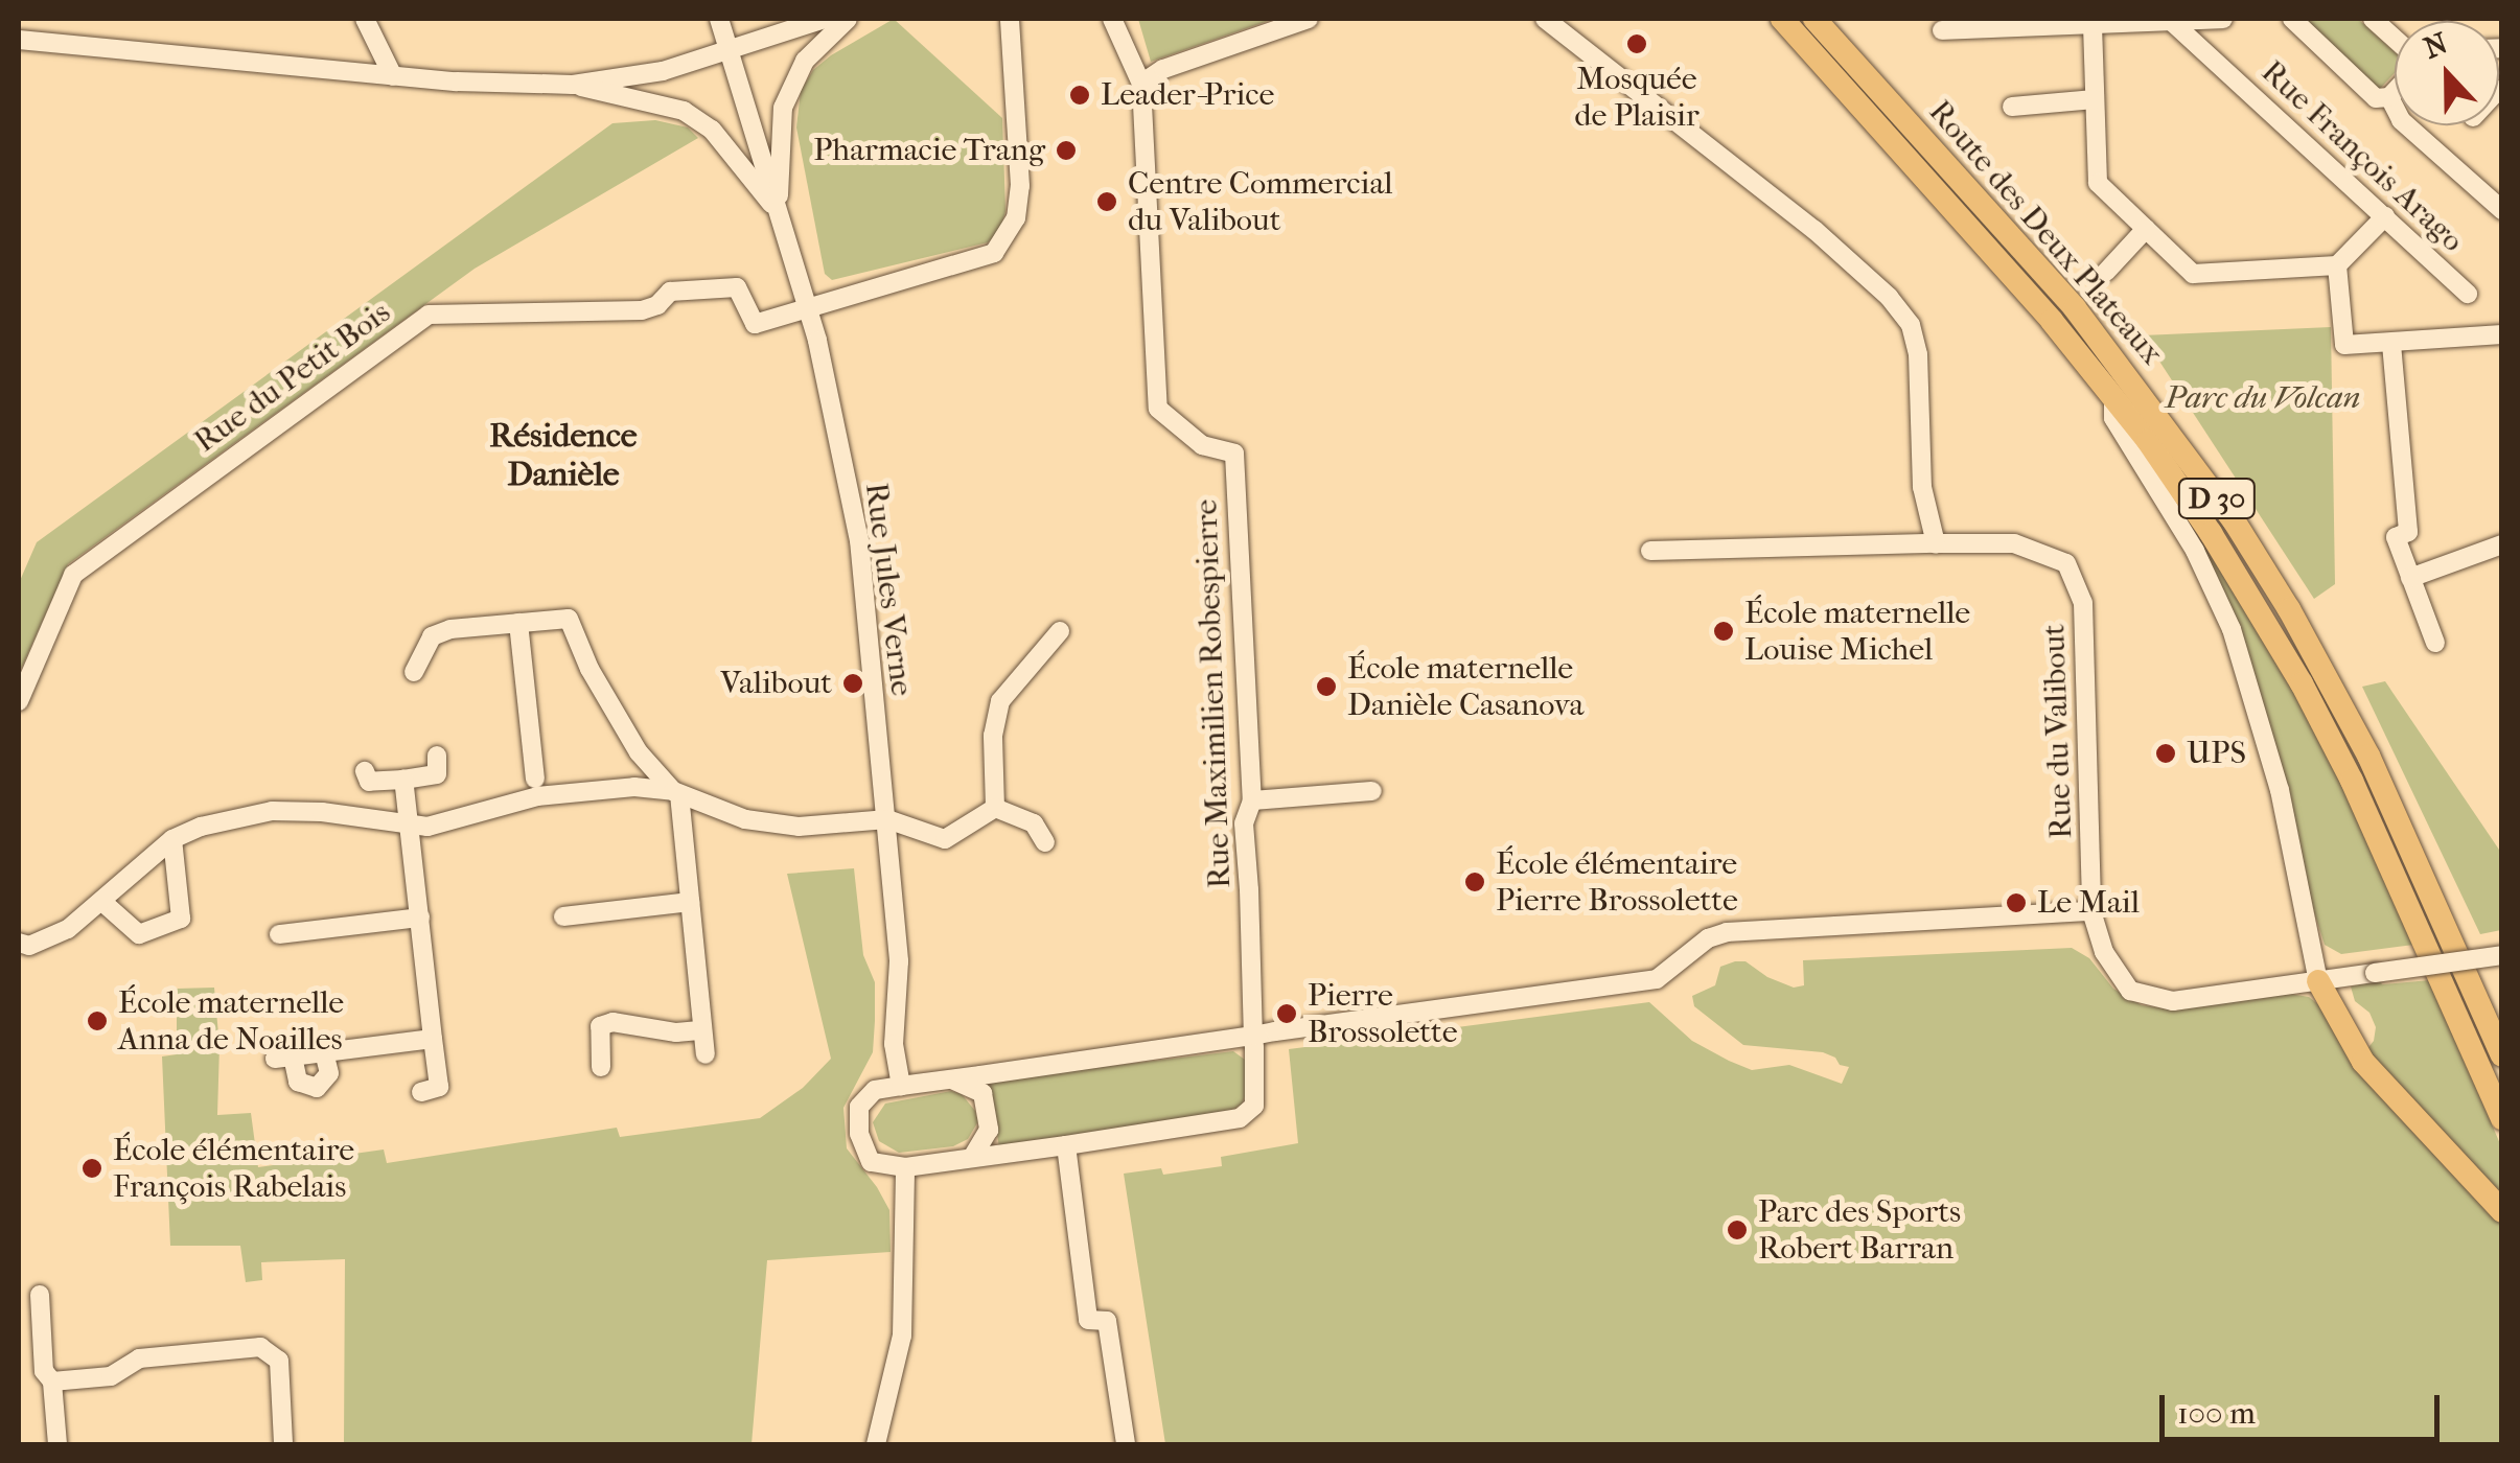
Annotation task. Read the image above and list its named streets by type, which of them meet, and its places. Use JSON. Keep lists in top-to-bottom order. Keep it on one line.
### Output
{"streets":{"main road":["Route des Deux Plateaux","D 30"],"street":["Rue François Arago","Rue du Petit Bois","Rue Jules Verne","Rue Maximilien Robespierre","Rue du Valibout"]},"crossings":[["Route des Deux Plateaux","Rue du Valibout"],["Rue du Petit Bois","Rue Jules Verne"],["Rue Jules Verne","Rue Maximilien Robespierre"]],"districts":["Résidence Danièle"],"parks":["Parc du Volcan"],"places":["Mosquée de Plaisir","Leader-Price","Pharmacie Trang","Centre Commercial du Valibout","École maternelle Louise Michel","Valibout","École maternelle Danièle Casanova","UPS","École élémentaire Pierre Brossolette","Le Mail","Pierre Brossolette","École maternelle Anna de Noailles","École élémentaire François Rabelais","Parc des Sports Robert Barran"],"scale_bar":"100 m","north":"top"}
